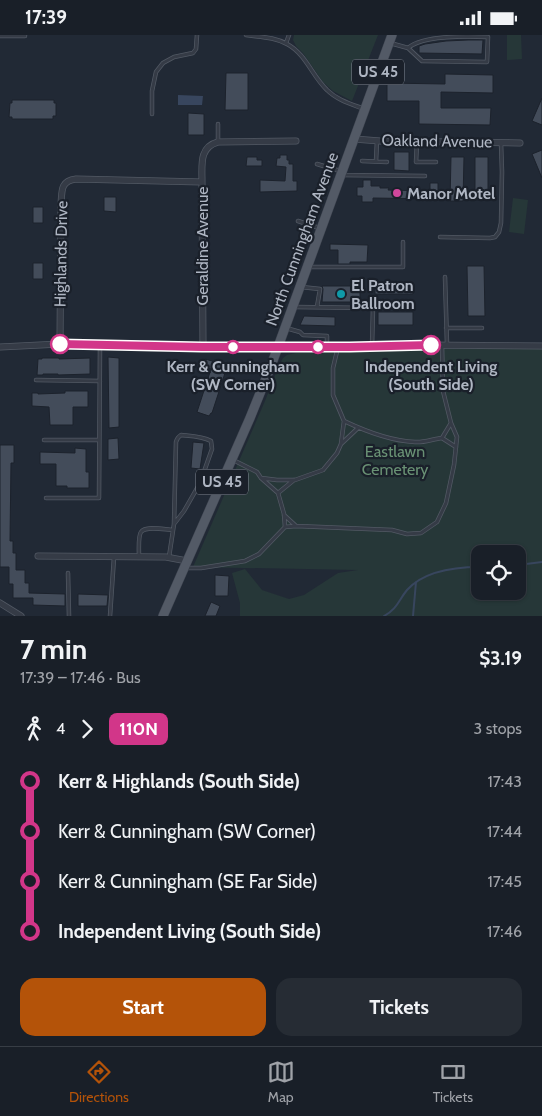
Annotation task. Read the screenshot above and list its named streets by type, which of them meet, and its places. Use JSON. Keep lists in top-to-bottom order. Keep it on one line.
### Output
{"streets":{"main road":["US 45","North Cunningham Avenue"],"street":["Oakland Avenue","Geraldine Avenue","Highlands Drive"]},"crossings":[["Oakland Avenue","North Cunningham Avenue"],["Geraldine Avenue","Highlands Drive"]],"parks":["Eastlawn Cemetery"],"places":["Manor Motel","El Patron Ballroom","Independent Living (South Side)","Kerr & Cunningham (SW Corner)"],"lines":["bus line 110N"],"page":{"status":"17:39","heading":["7 min","17:39 – 17:46 · Bus","$3.19"],"legs":["4","110N","3 stops"],"list":[{"name":"Kerr & Highlands (South Side)","value":"17:43"},{"name":"Kerr & Cunningham (SW Corner)","value":"17:44"},{"name":"Kerr & Cunningham (SE Far Side)","value":"17:45"},{"name":"Independent Living (South Side)","value":"17:46"}],"buttons":["Start","Tickets"],"tabs":["Directions","Map","Tickets"]}}
